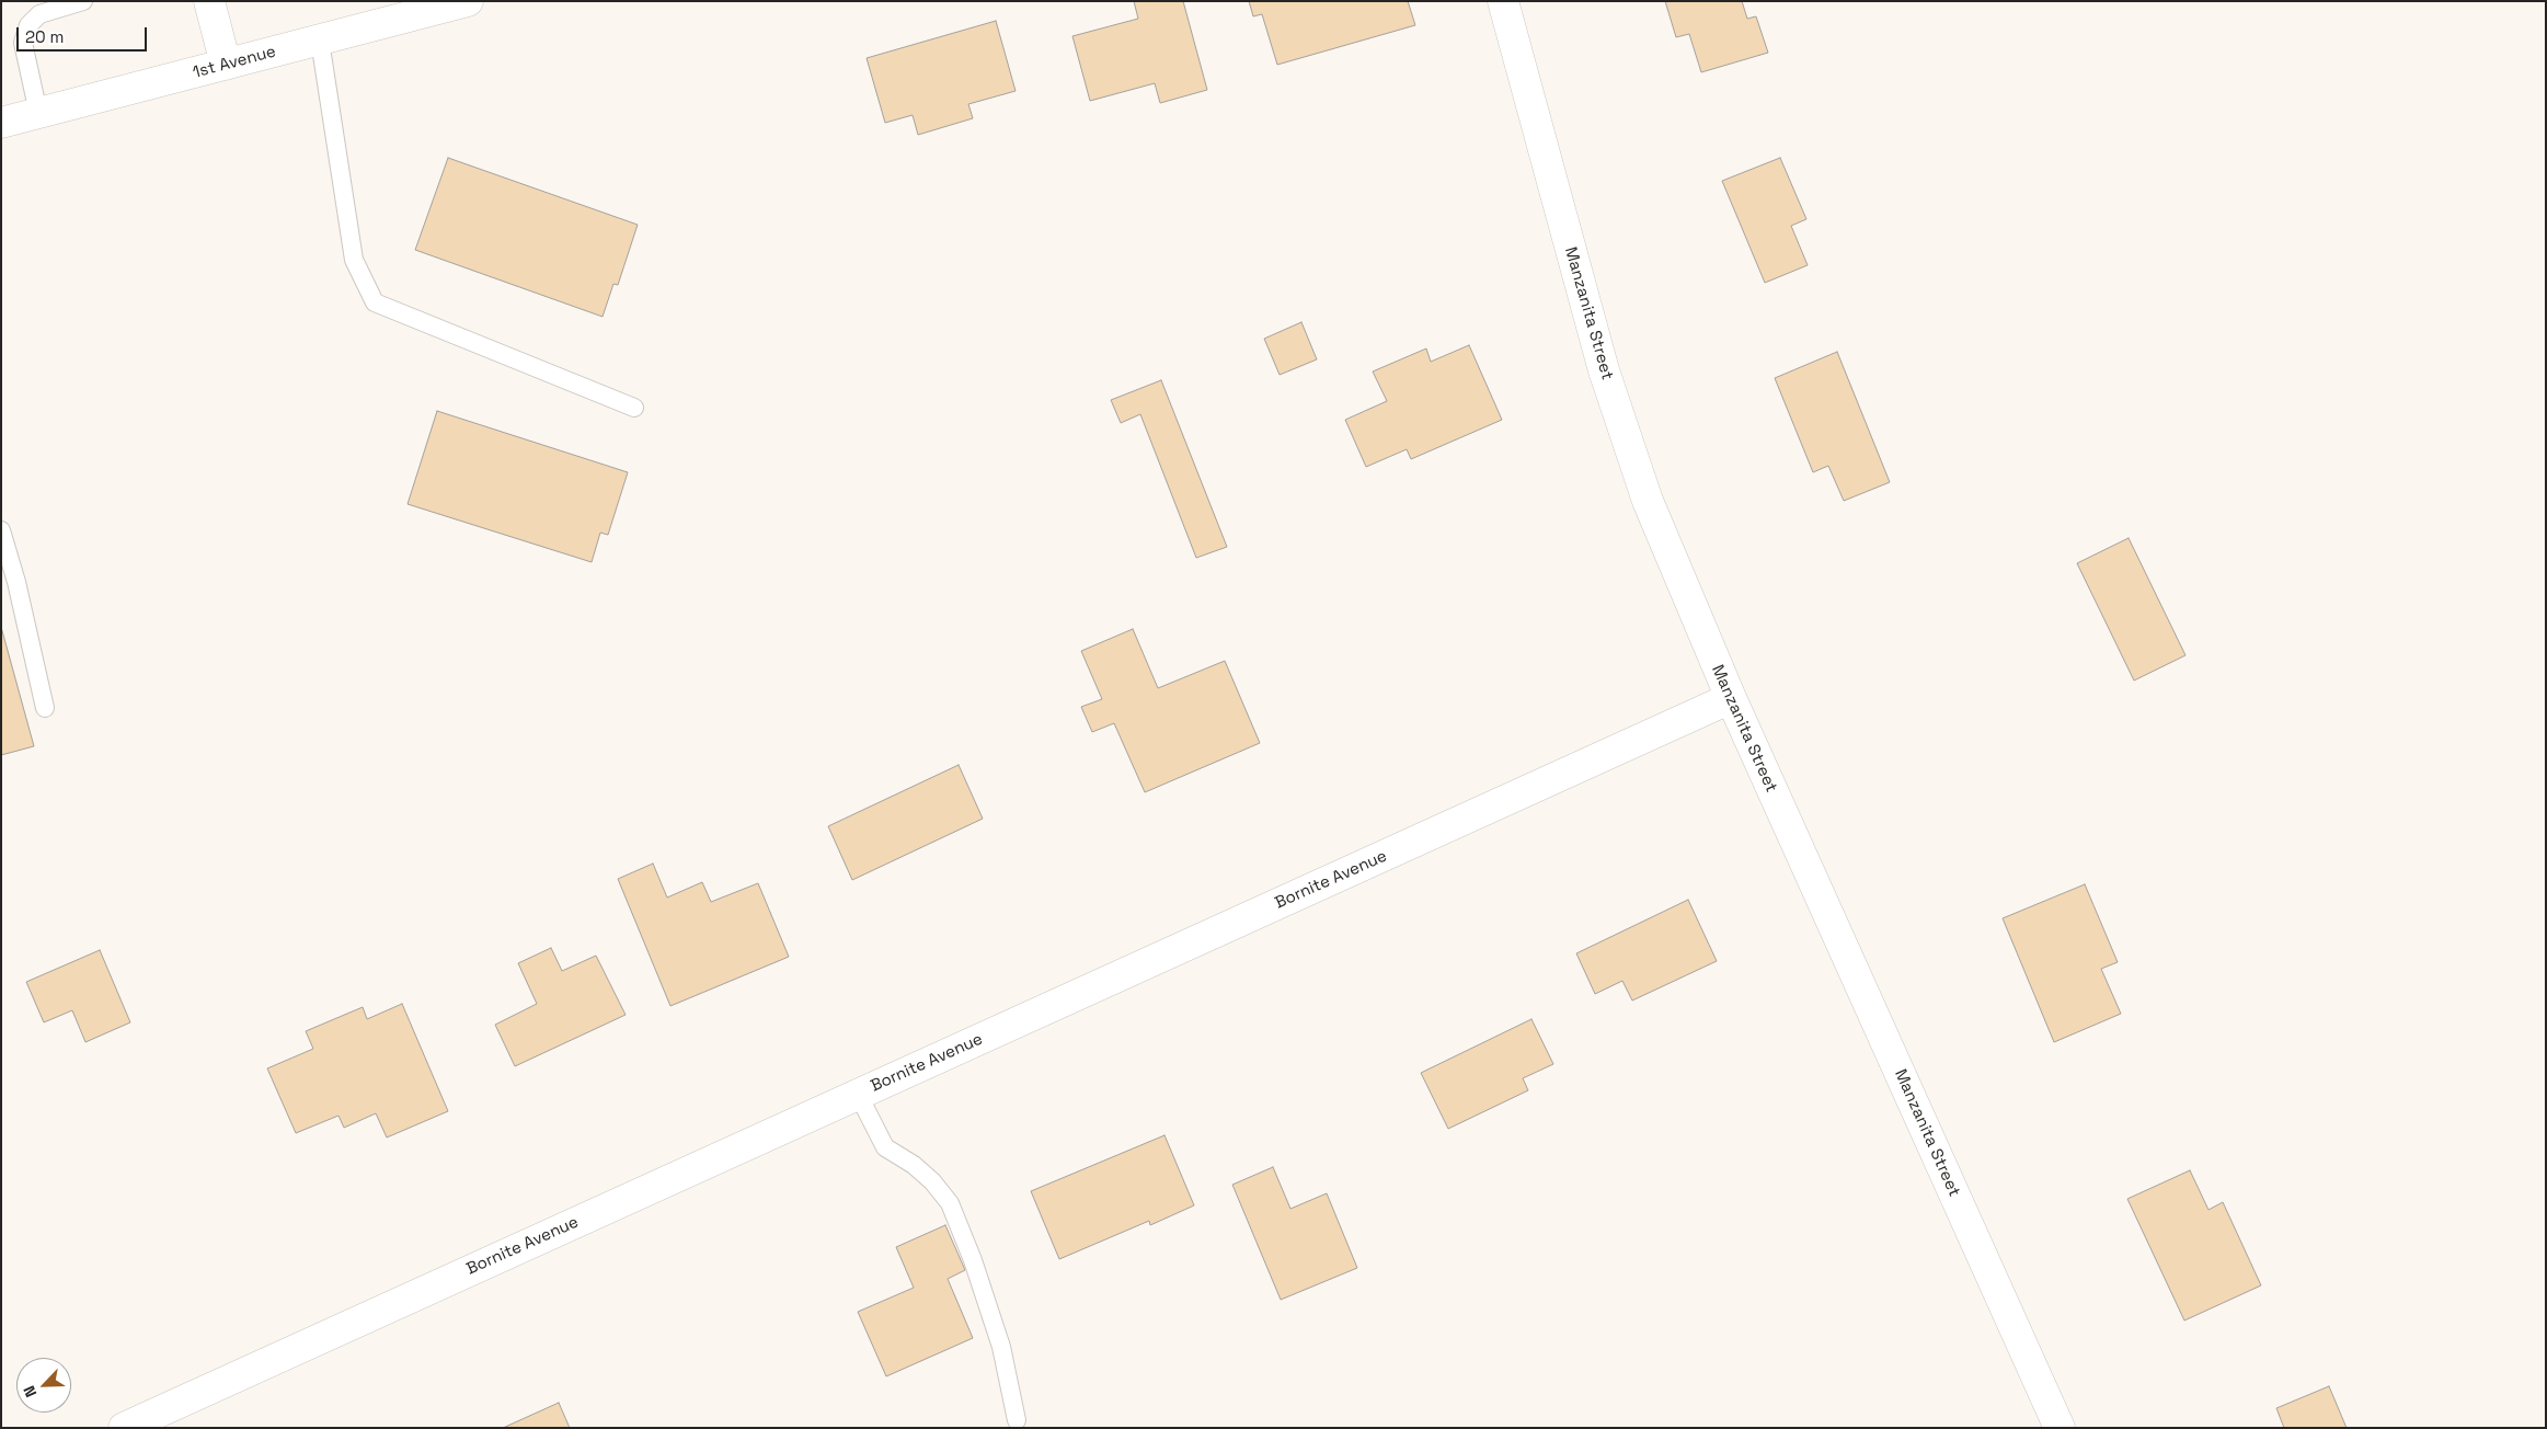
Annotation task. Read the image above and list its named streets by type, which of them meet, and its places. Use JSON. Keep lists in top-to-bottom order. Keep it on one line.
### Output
{"streets":{"street":["1st Avenue","Manzanita Street","Bornite Avenue"]},"crossings":[["Manzanita Street","Bornite Avenue"]],"scale_bar":"20 m","north":"bottom left"}
